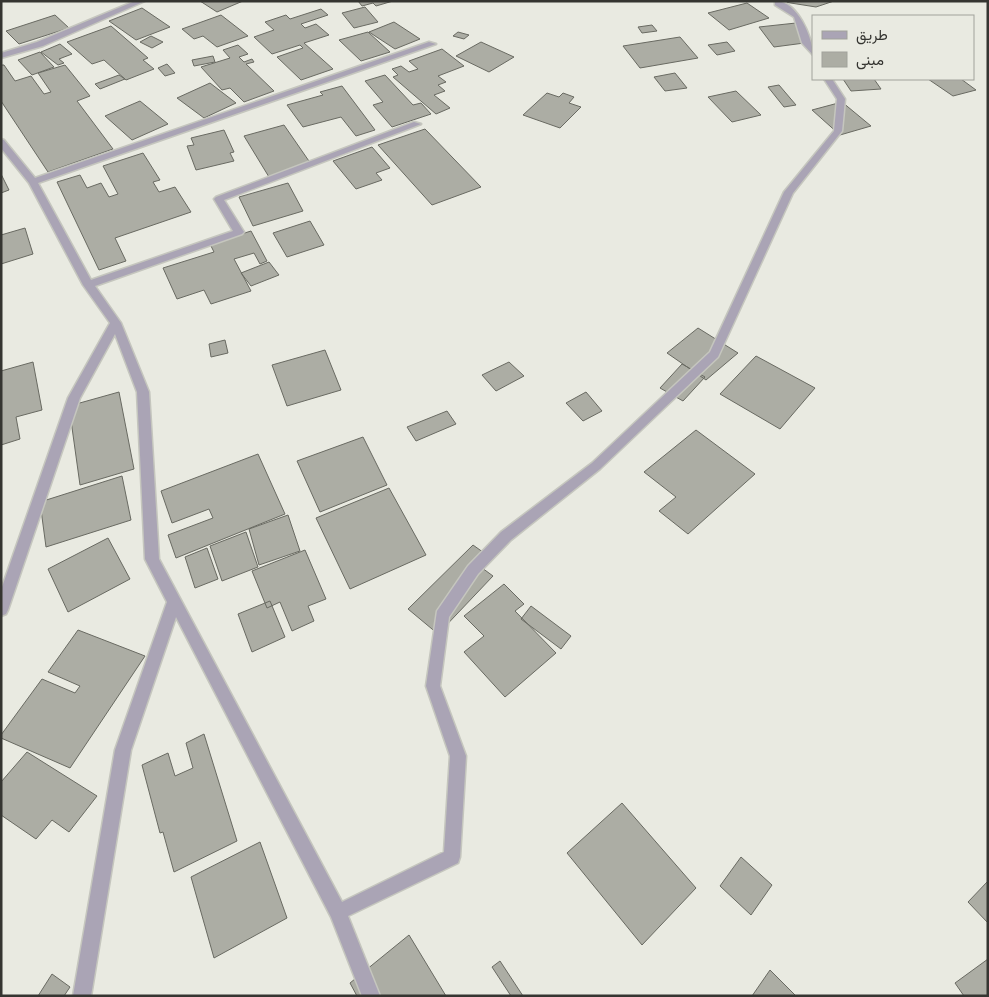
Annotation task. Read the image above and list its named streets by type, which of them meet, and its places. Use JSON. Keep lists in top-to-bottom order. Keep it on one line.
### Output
{"legend":["طريق","مبنى"]}
